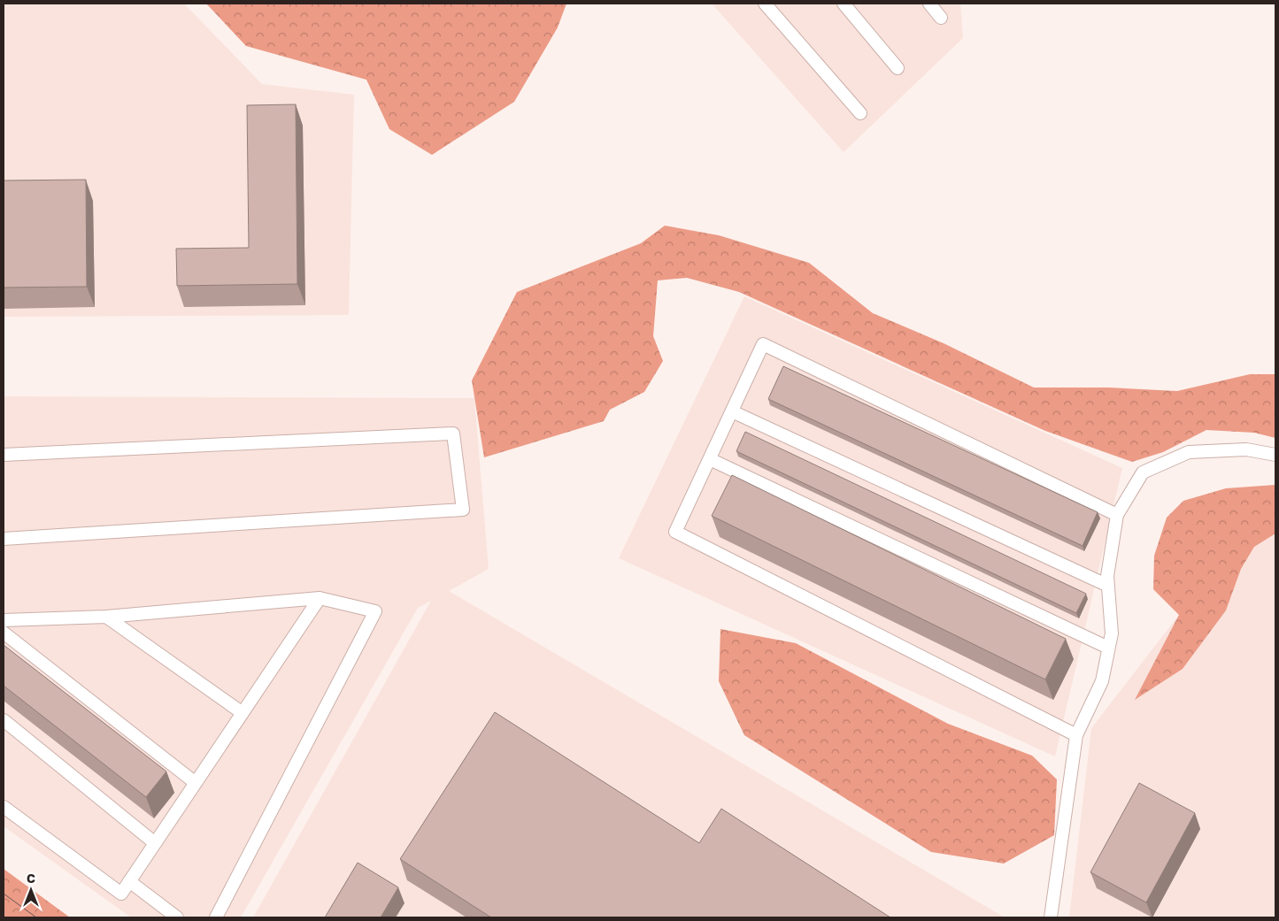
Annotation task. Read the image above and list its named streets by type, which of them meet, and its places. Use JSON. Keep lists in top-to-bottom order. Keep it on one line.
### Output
{"north":"top"}
